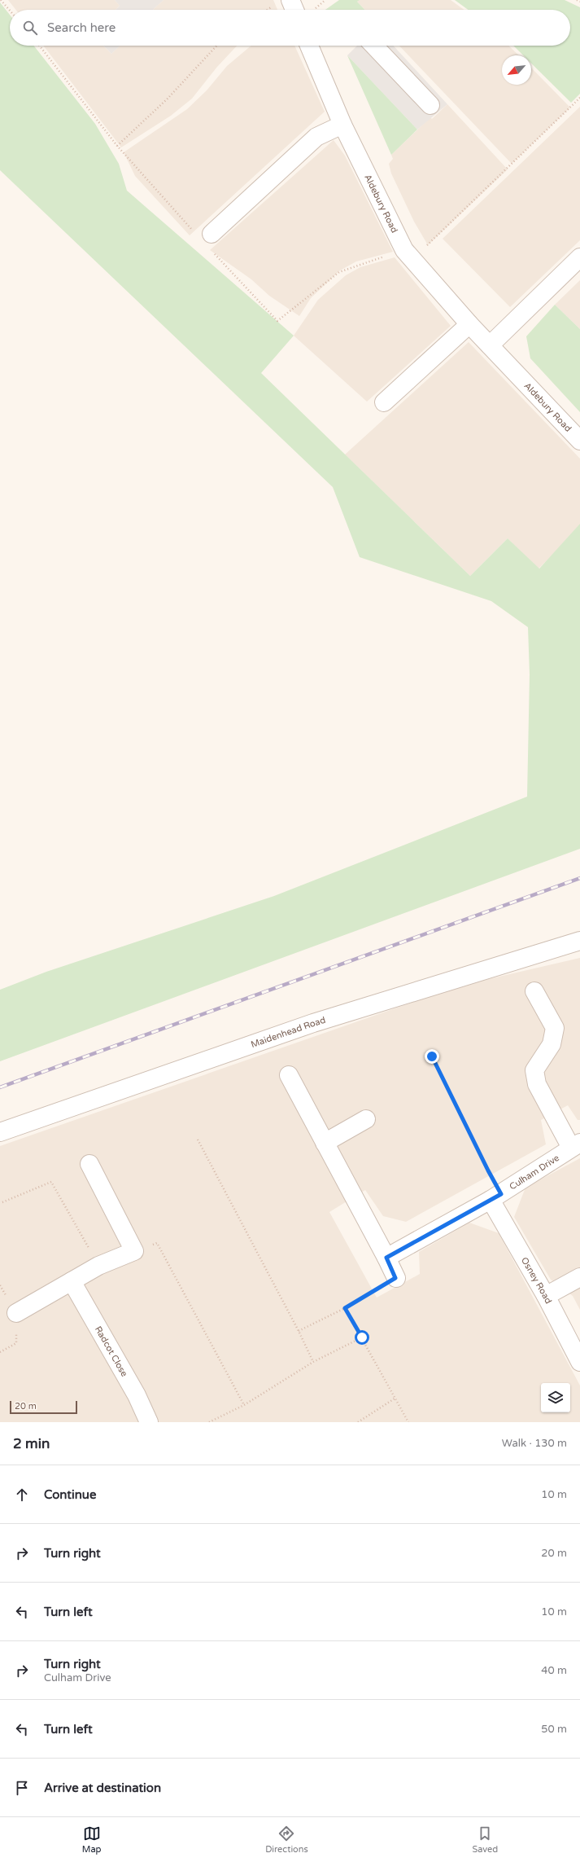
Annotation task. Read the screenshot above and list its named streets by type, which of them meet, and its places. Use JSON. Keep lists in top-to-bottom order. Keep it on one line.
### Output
{"streets":{"street":["Aldebury Road","Maidenhead Road","Culham Drive","Osney Road","Radcot Close"]},"crossings":[["Culham Drive","Osney Road"]],"scale_bar":"20 m","north":"bottom left","page":{"search":"Search here","scale":"20 m","heading":["2 min","Walk · 130 m"],"list":[["Continue","10 m"],["Turn right","20 m"],["Turn left","10 m"],["Turn right","Culham Drive","40 m"],["Turn left","50 m"],"Arrive at destination"],"nav":["Map","Directions","Saved"]}}
